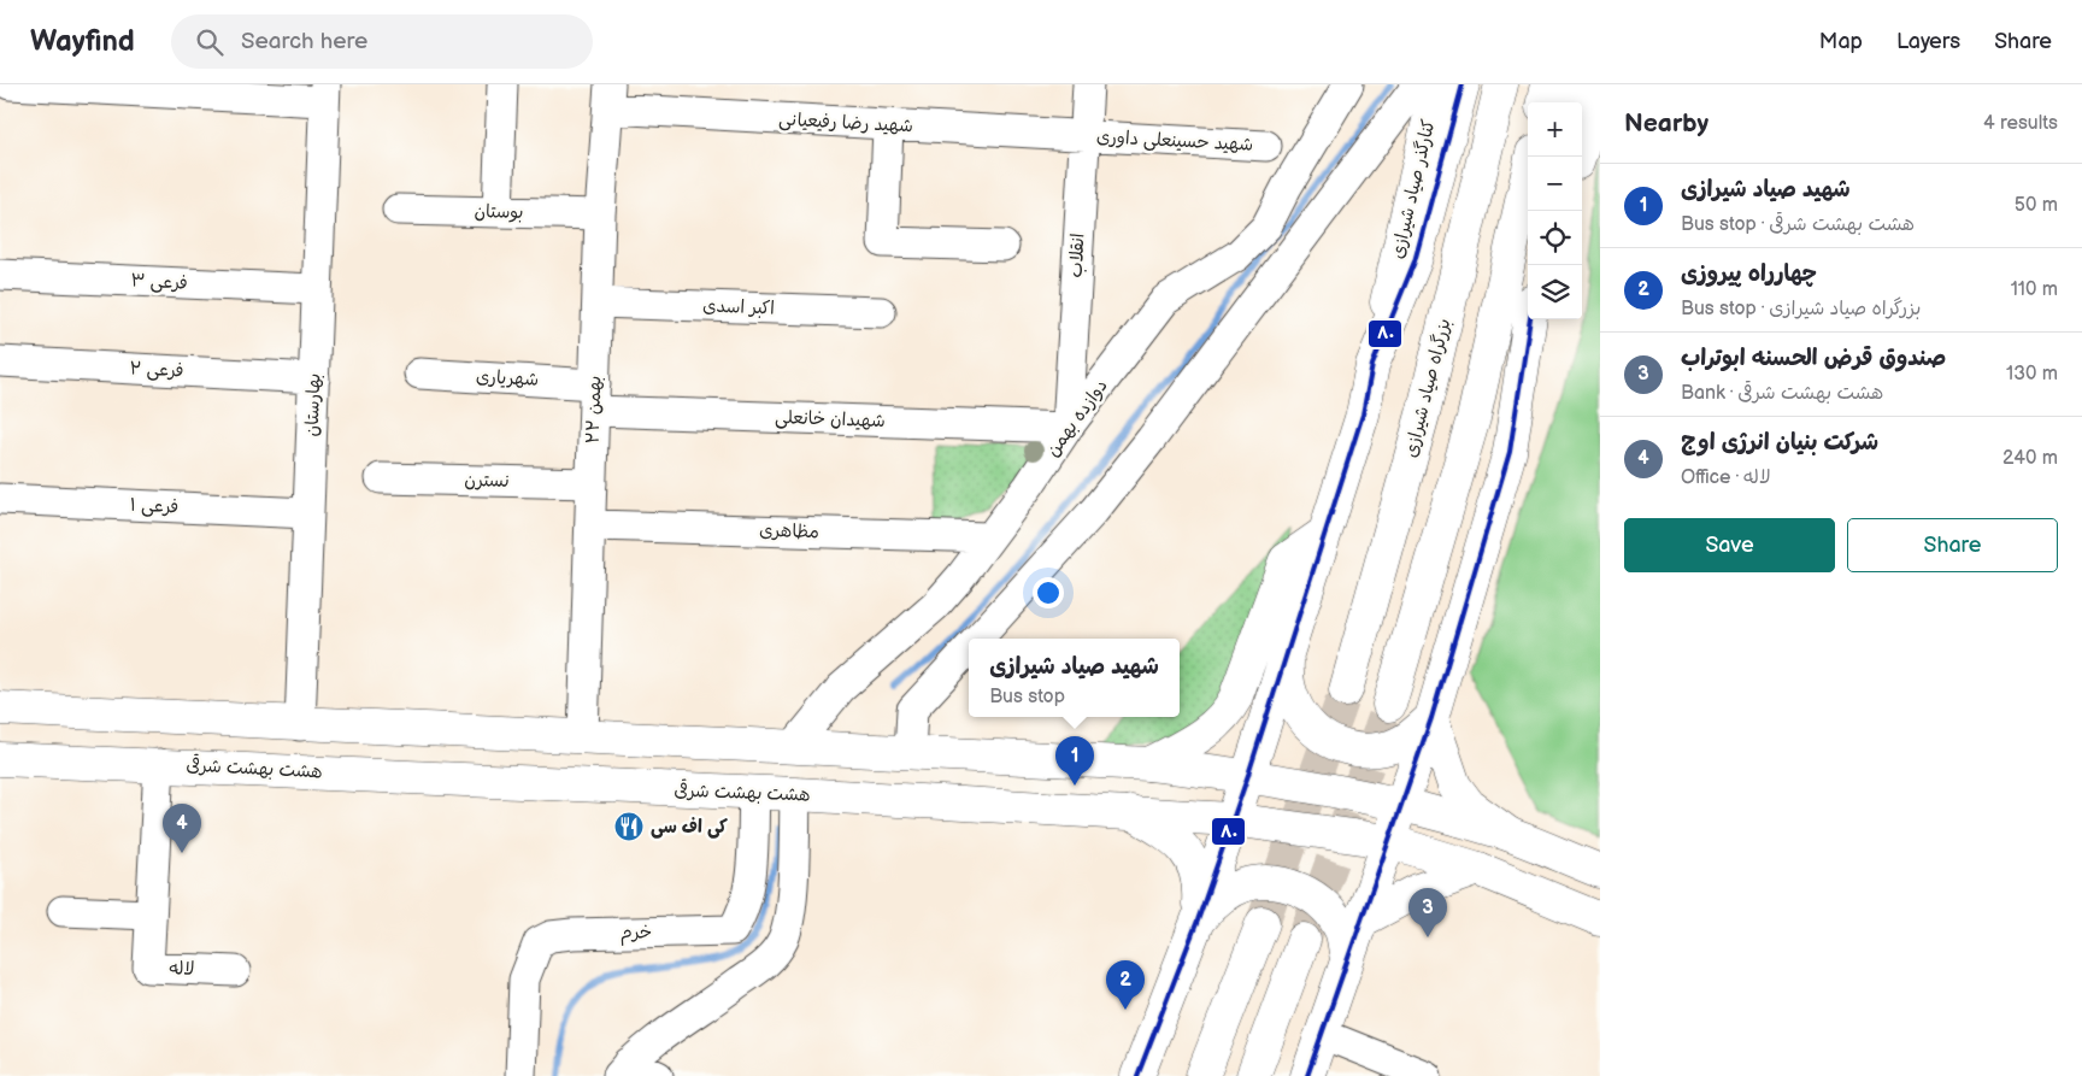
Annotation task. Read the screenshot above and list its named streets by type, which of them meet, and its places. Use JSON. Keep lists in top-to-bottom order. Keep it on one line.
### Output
{"streets":{"main road":["کنارگذر صیاد شیرازی","بزرگراه صیاد شیرازی","هشت بهشت شرقی"],"street":["شهید رضا رفیعیانی","شهید حسینعلی داوری","بوستان","انقلاب","فرعی ۳","اکبر اسدی","فرعی ۲","شهریاری","بهارستان","۲۲ بهمن","دوازده بهمن","شهیدان خانعلی","نسترن","فرعی ۱","مظاهری","خرم","لاله"]},"crossings":[["شهید رضا رفیعیانی","شهید حسینعلی داوری"],["شهید رضا رفیعیانی","انقلاب"],["شهید رضا رفیعیانی","۲۲ بهمن"],["شهید حسینعلی داوری","انقلاب"],["بوستان","۲۲ بهمن"],["انقلاب","دوازده بهمن"],["انقلاب","شهیدان خانعلی"],["فرعی ۳","بهارستان"],["اکبر اسدی","۲۲ بهمن"],["فرعی ۲","بهارستان"],["شهریاری","۲۲ بهمن"],["شهریاری","شهیدان خانعلی"],["بهارستان","فرعی ۱"],["۲۲ بهمن","شهیدان خانعلی"],["۲۲ بهمن","نسترن"],["۲۲ بهمن","مظاهری"],["دوازده بهمن","شهیدان خانعلی"],["دوازده بهمن","مظاهری"],["هشت بهشت شرقی","خرم"],["هشت بهشت شرقی","لاله"]],"places":{"restaurant":["کی اف سی"]},"lines":["transit line ۸۰"],"page":{"header":"Wayfind","search":"Search here","nav":["Map","Layers","Share"],"heading":["Nearby","4 results"],"map_buttons":["+","−"],"list":[{"mark":"1","name":"شهید صیاد شیرازی","note":"Bus stop · هشت بهشت شرقی","value":"50 m"},{"mark":"2","name":"چهارراه پیروزی","note":"Bus stop · بزرگراه صیاد شیرازی","value":"110 m"},{"mark":"3","name":"صندوق قرض الحسنه ابوتراب","note":"Bank · هشت بهشت شرقی","value":"130 m"},{"mark":"4","name":"شرکت بنیان انرژی اوج","note":"Office · لاله","value":"240 m"}],"buttons":["Save","Share"],"popup":["شهید صیاد شیرازی","Bus stop"],"pins":["1","4","3","2"]}}
